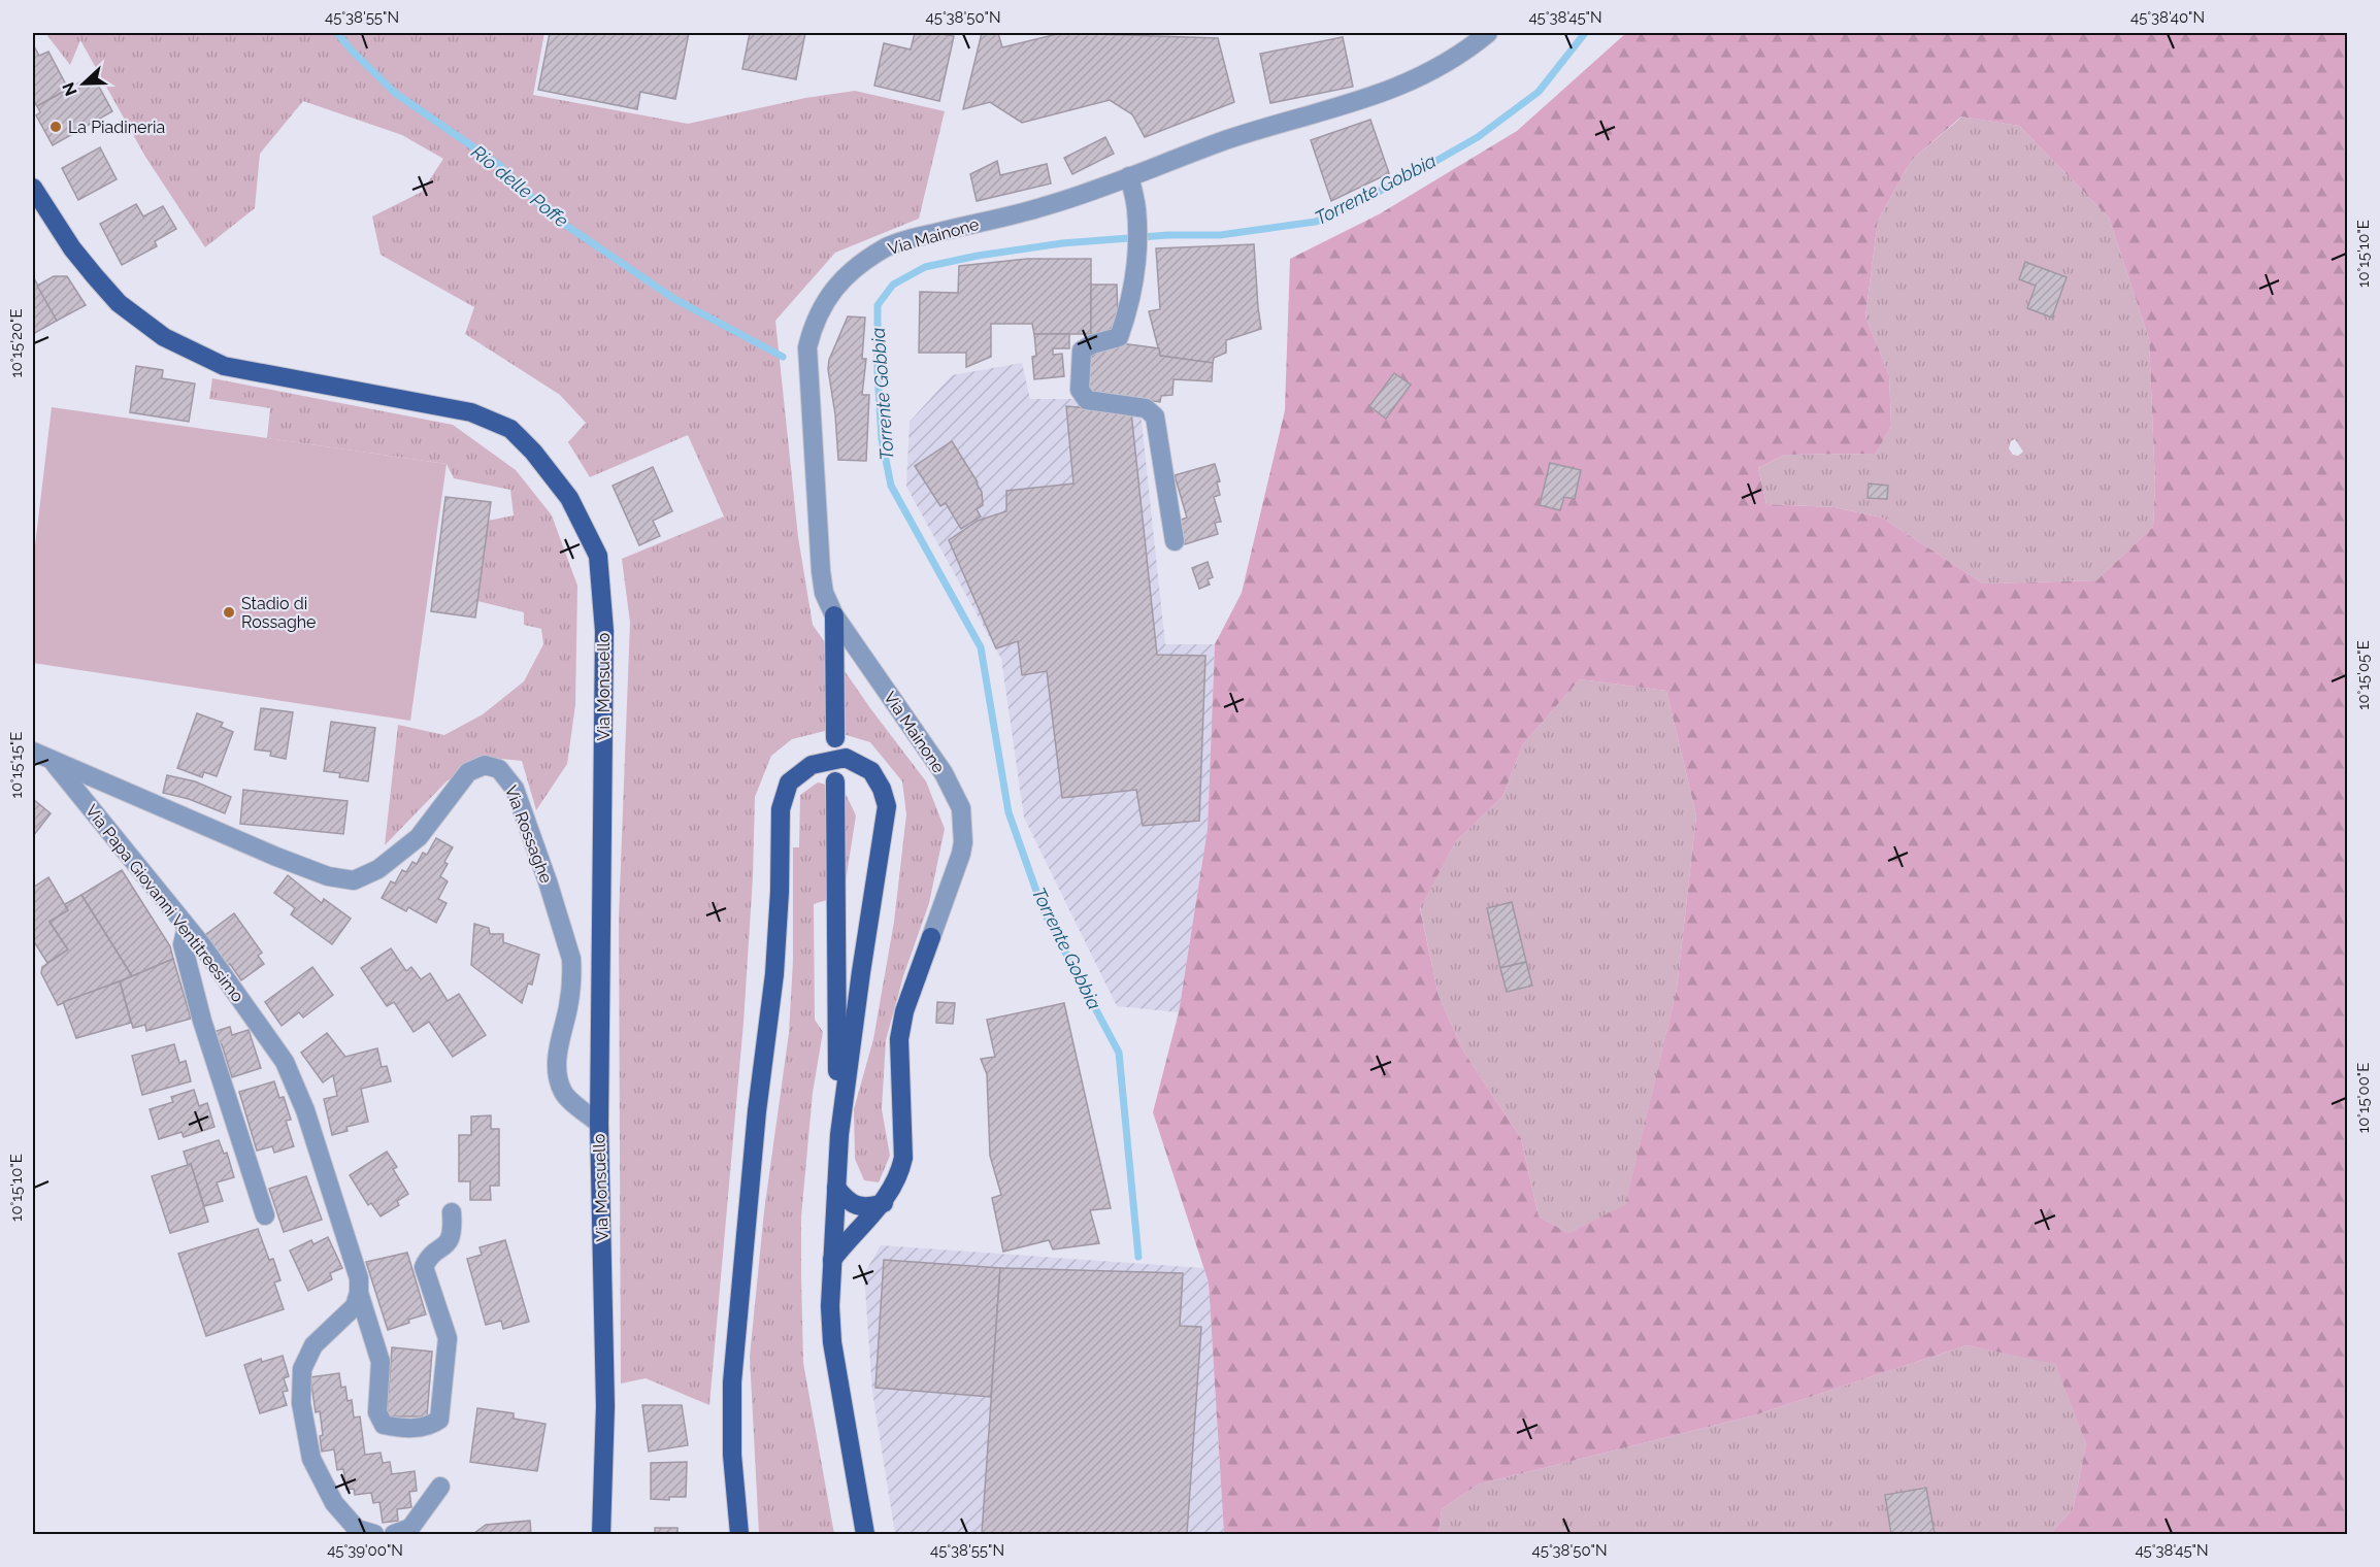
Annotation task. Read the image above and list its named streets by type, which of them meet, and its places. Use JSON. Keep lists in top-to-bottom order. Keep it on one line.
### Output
{"streets":{"main road":["Via Monsuello"],"street":["Via Mainone","Via Rossaghe","Via Papa Giovanni Ventitreesimo"]},"crossings":[["Via Monsuello","Via Rossaghe"],["Via Rossaghe","Via Papa Giovanni Ventitreesimo"]],"water":["Rio delle Poffe","Torrente Gobbia"],"places":["La Piadineria","Stadio di Rossaghe"],"north":"left","coordinates":["45°38'55\"N","45°38'50\"N","45°38'45\"N","45°38'40\"N","10°15'10\"E","10°15'20\"E","10°15'05\"E","10°15'15\"E","10°15'00\"E","45°39'00\"N"]}
